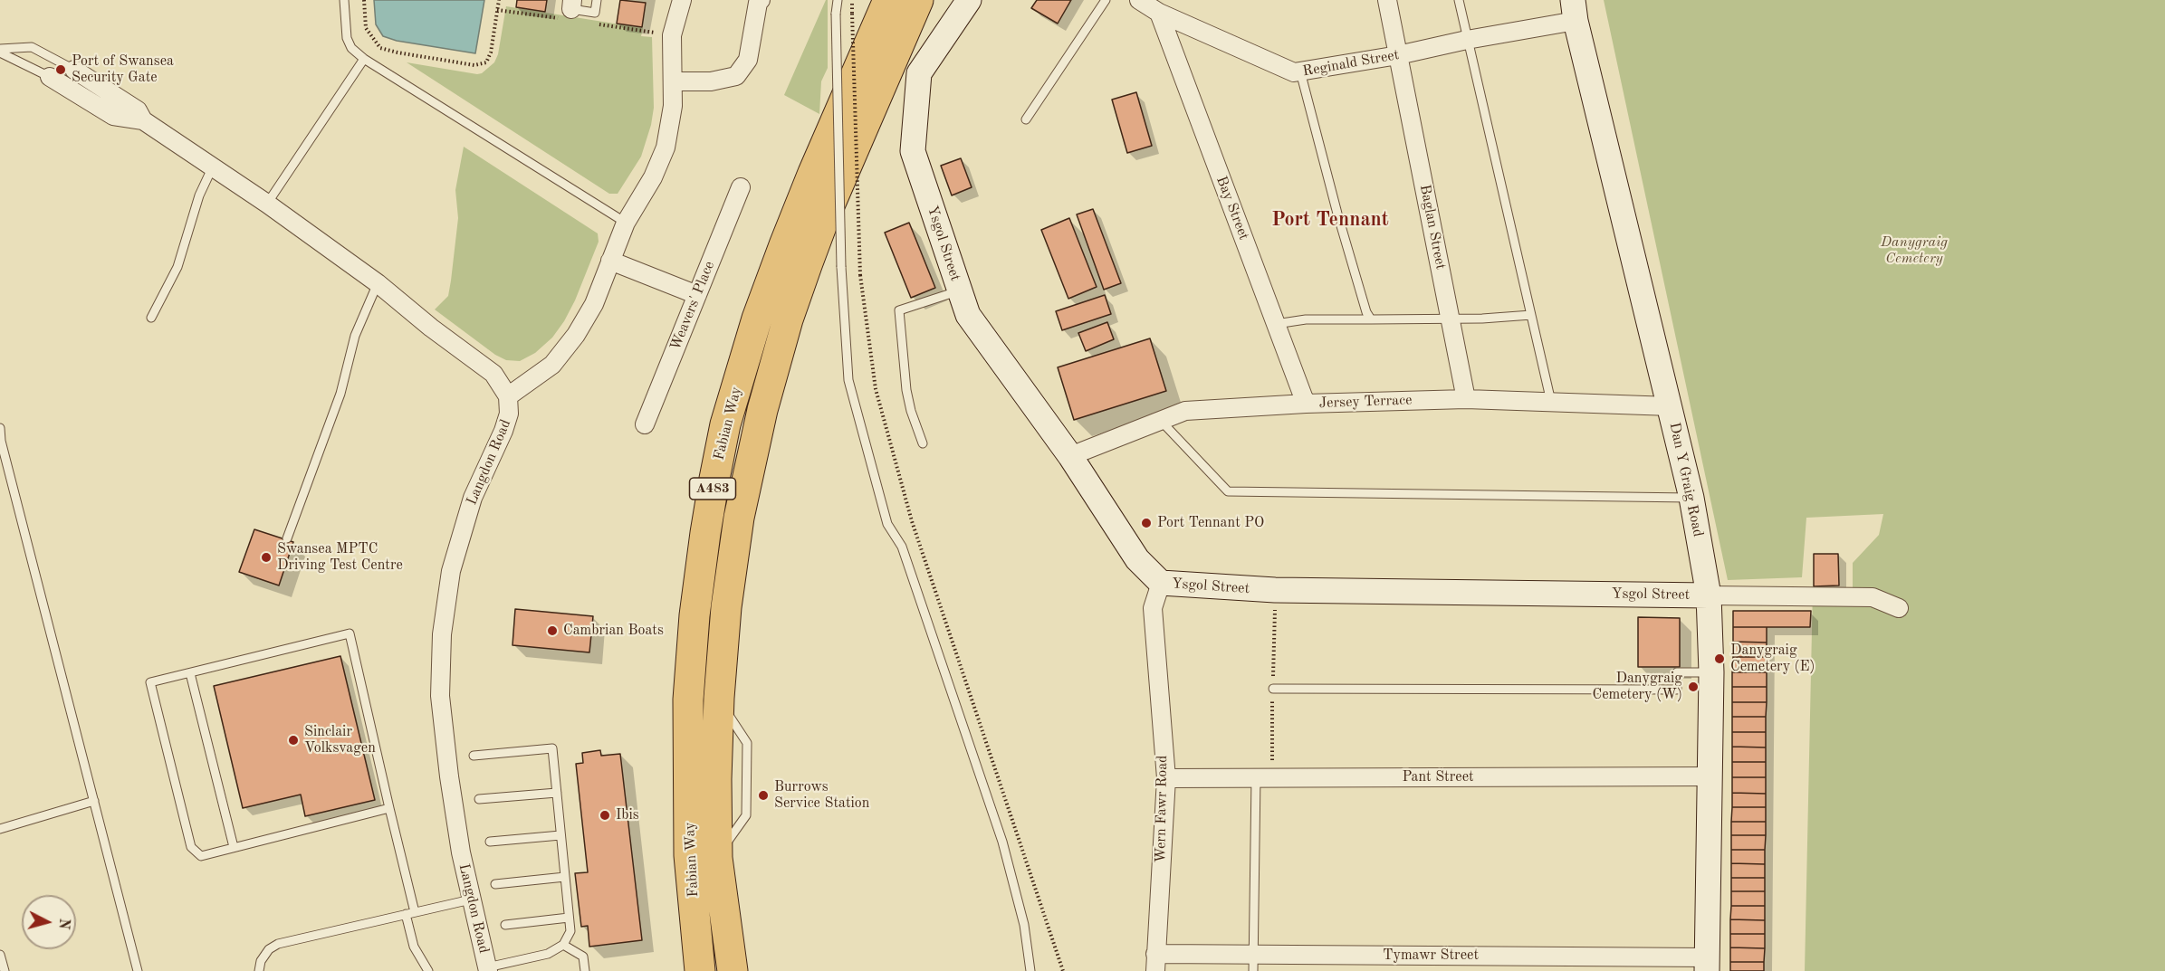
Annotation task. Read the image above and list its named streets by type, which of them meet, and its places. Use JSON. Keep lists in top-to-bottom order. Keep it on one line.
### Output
{"streets":{"highway":["Fabian Way","A483"],"street":["Reginald Street","Bay Street","Baglan Street","Ysgol Street","Weavers' Place","Jersey Terrace","Langdon Road","Dan Y Graig Road","Pant Street","Wern Fawr Road","Tymawr Street"]},"crossings":[["Reginald Street","Bay Street"],["Reginald Street","Baglan Street"],["Reginald Street","Dan Y Graig Road"],["Bay Street","Jersey Terrace"],["Baglan Street","Jersey Terrace"],["Ysgol Street","Jersey Terrace"],["Ysgol Street","Dan Y Graig Road"],["Ysgol Street","Wern Fawr Road"],["Jersey Terrace","Dan Y Graig Road"],["Dan Y Graig Road","Pant Street"],["Dan Y Graig Road","Tymawr Street"],["Pant Street","Wern Fawr Road"],["Wern Fawr Road","Tymawr Street"]],"districts":["Port Tennant"],"parks":["Danygraig Cemetery"],"places":["Port of Swansea Security Gate","Port Tennant PO","Swansea MPTC Driving Test Centre","Cambrian Boats","Danygraig Cemetery (E)","Danygraig Cemetery (W)","Sinclair Volksvagen","Burrows Service Station","Ibis"],"north":"right"}
